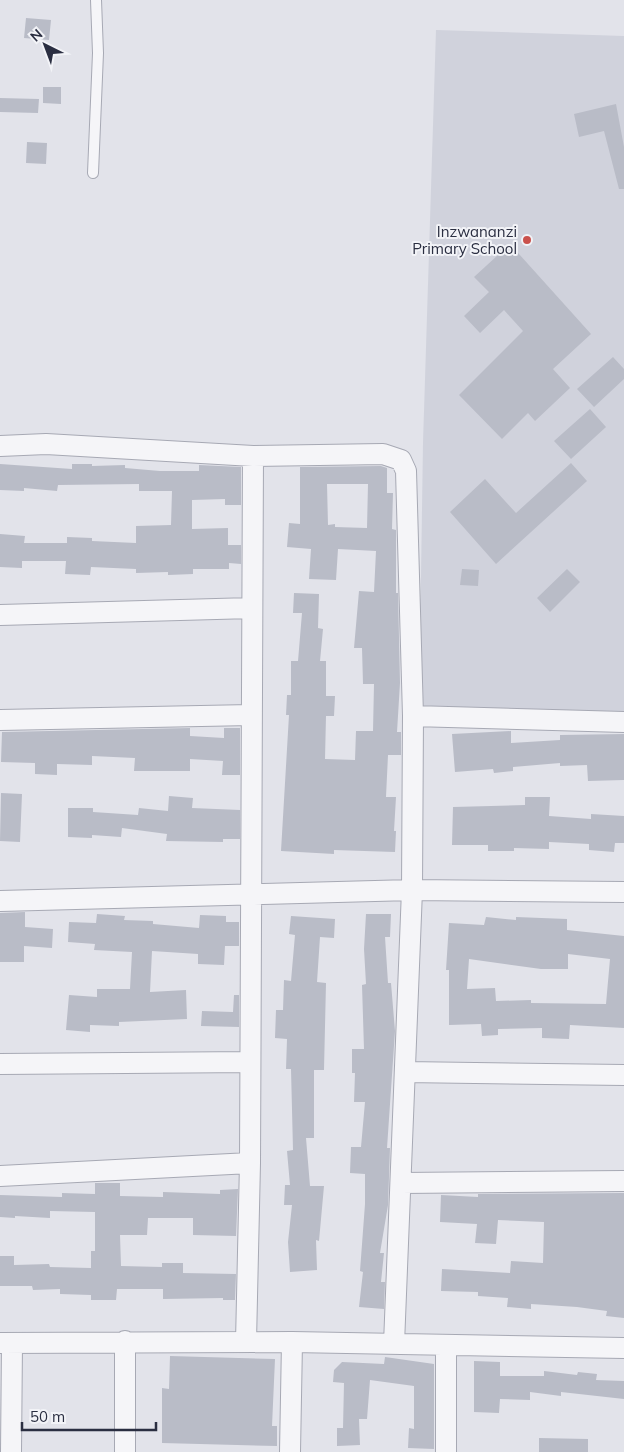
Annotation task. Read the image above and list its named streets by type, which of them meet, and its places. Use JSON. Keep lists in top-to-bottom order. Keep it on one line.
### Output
{"places":["Inzwananzi Primary School"],"scale_bar":"50 m","north":"top left"}
